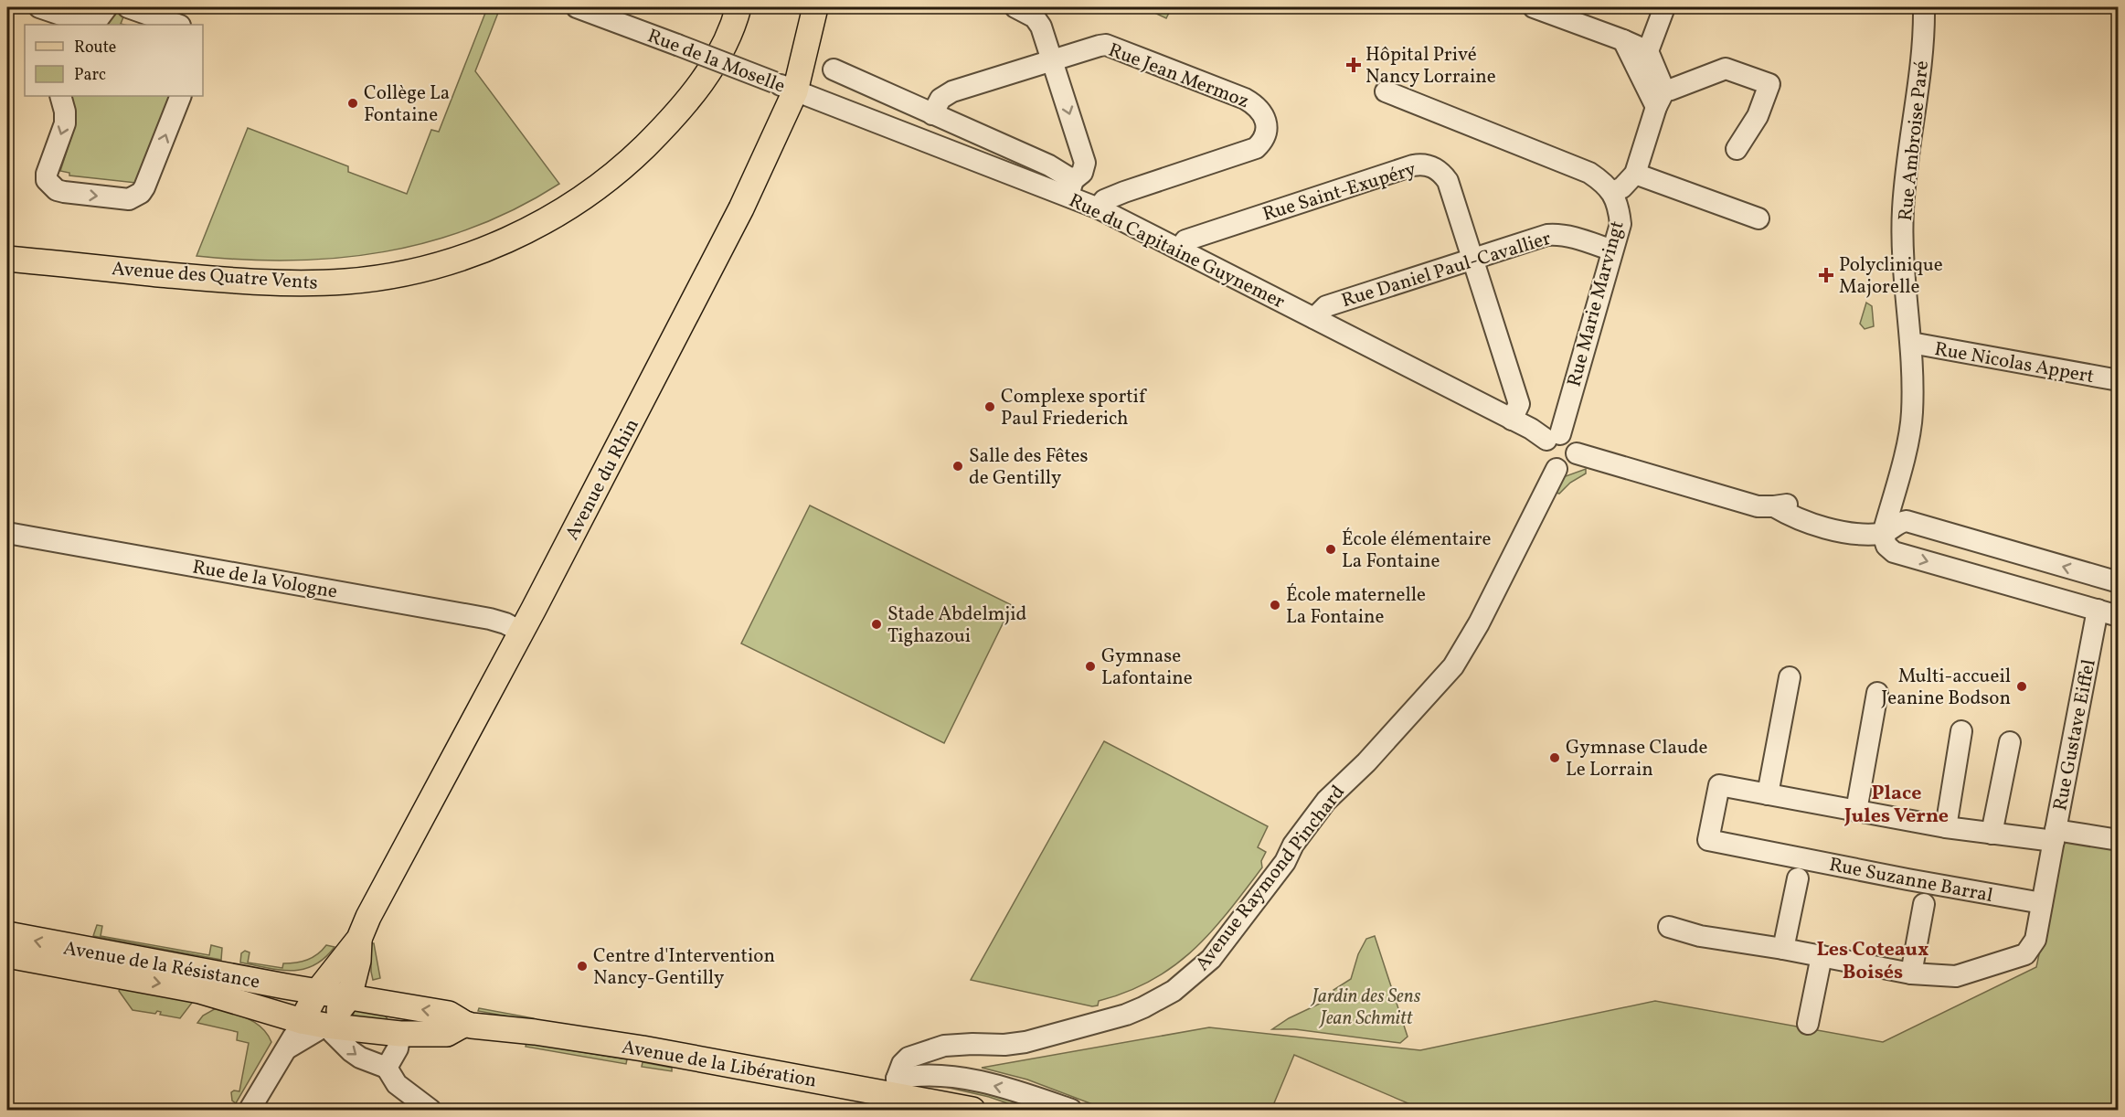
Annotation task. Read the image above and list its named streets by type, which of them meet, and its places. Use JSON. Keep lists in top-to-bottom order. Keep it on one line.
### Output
{"streets":{"main road":["Avenue des Quatre Vents","Avenue du Rhin","Avenue de la Résistance","Avenue de la Libération"],"street":["Rue de la Moselle","Rue Jean Mermoz","Rue Ambroise Paré","Rue Saint-Exupéry","Rue du Capitaine Guynemer","Rue Daniel Paul-Cavallier","Rue Marie Marvingt","Rue Nicolas Appert","Rue de la Vologne","Rue Gustave Eiffel","Avenue Raymond Pinchard","Rue Suzanne Barral"]},"crossings":[["Rue de la Moselle","Rue du Capitaine Guynemer"],["Rue de la Moselle","Avenue du Rhin"],["Rue Jean Mermoz","Rue du Capitaine Guynemer"],["Rue Ambroise Paré","Rue Nicolas Appert"],["Rue Saint-Exupéry","Rue du Capitaine Guynemer"],["Rue Saint-Exupéry","Rue Daniel Paul-Cavallier"],["Rue du Capitaine Guynemer","Rue Daniel Paul-Cavallier"],["Rue du Capitaine Guynemer","Rue Marie Marvingt"],["Rue du Capitaine Guynemer","Avenue du Rhin"],["Rue du Capitaine Guynemer","Avenue Raymond Pinchard"],["Rue Daniel Paul-Cavallier","Rue Marie Marvingt"],["Rue Marie Marvingt","Avenue Raymond Pinchard"],["Avenue du Rhin","Rue de la Vologne"],["Avenue du Rhin","Avenue de la Résistance"],["Avenue du Rhin","Avenue de la Libération"],["Avenue Raymond Pinchard","Avenue de la Libération"],["Avenue de la Résistance","Avenue de la Libération"]],"districts":["Place Jules Verne","Les Coteaux Boisés"],"parks":["Jardin des Sens Jean Schmitt"],"places":{"health":["Hôpital Privé Nancy Lorraine","Polyclinique Majorelle"],"other":["Collège La Fontaine","Complexe sportif Paul Friederich","Salle des Fêtes de Gentilly","École élémentaire La Fontaine","École maternelle La Fontaine","Stade Abdelmjid Tighazoui","Gymnase Lafontaine","Multi-accueil Jeanine Bodson","Gymnase Claude Le Lorrain","Centre d'Intervention Nancy-Gentilly"]},"legend":["Route","Parc"]}
